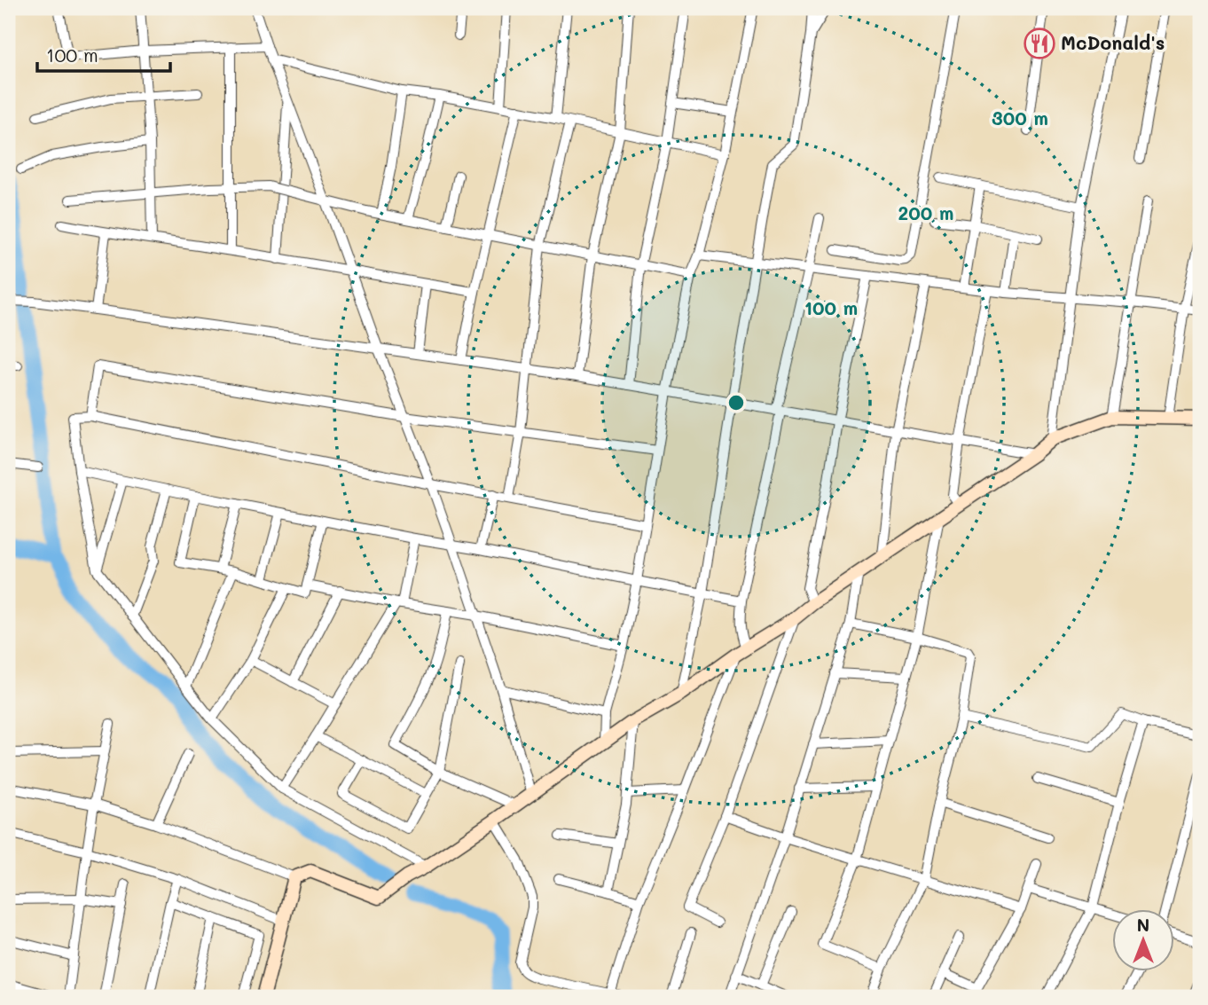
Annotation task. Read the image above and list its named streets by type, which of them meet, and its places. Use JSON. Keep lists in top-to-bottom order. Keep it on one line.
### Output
{"places":{"restaurant":["McDonald's"]},"scale_bar":"100 m","north":"top","rings":["300 m","200 m","100 m"]}
